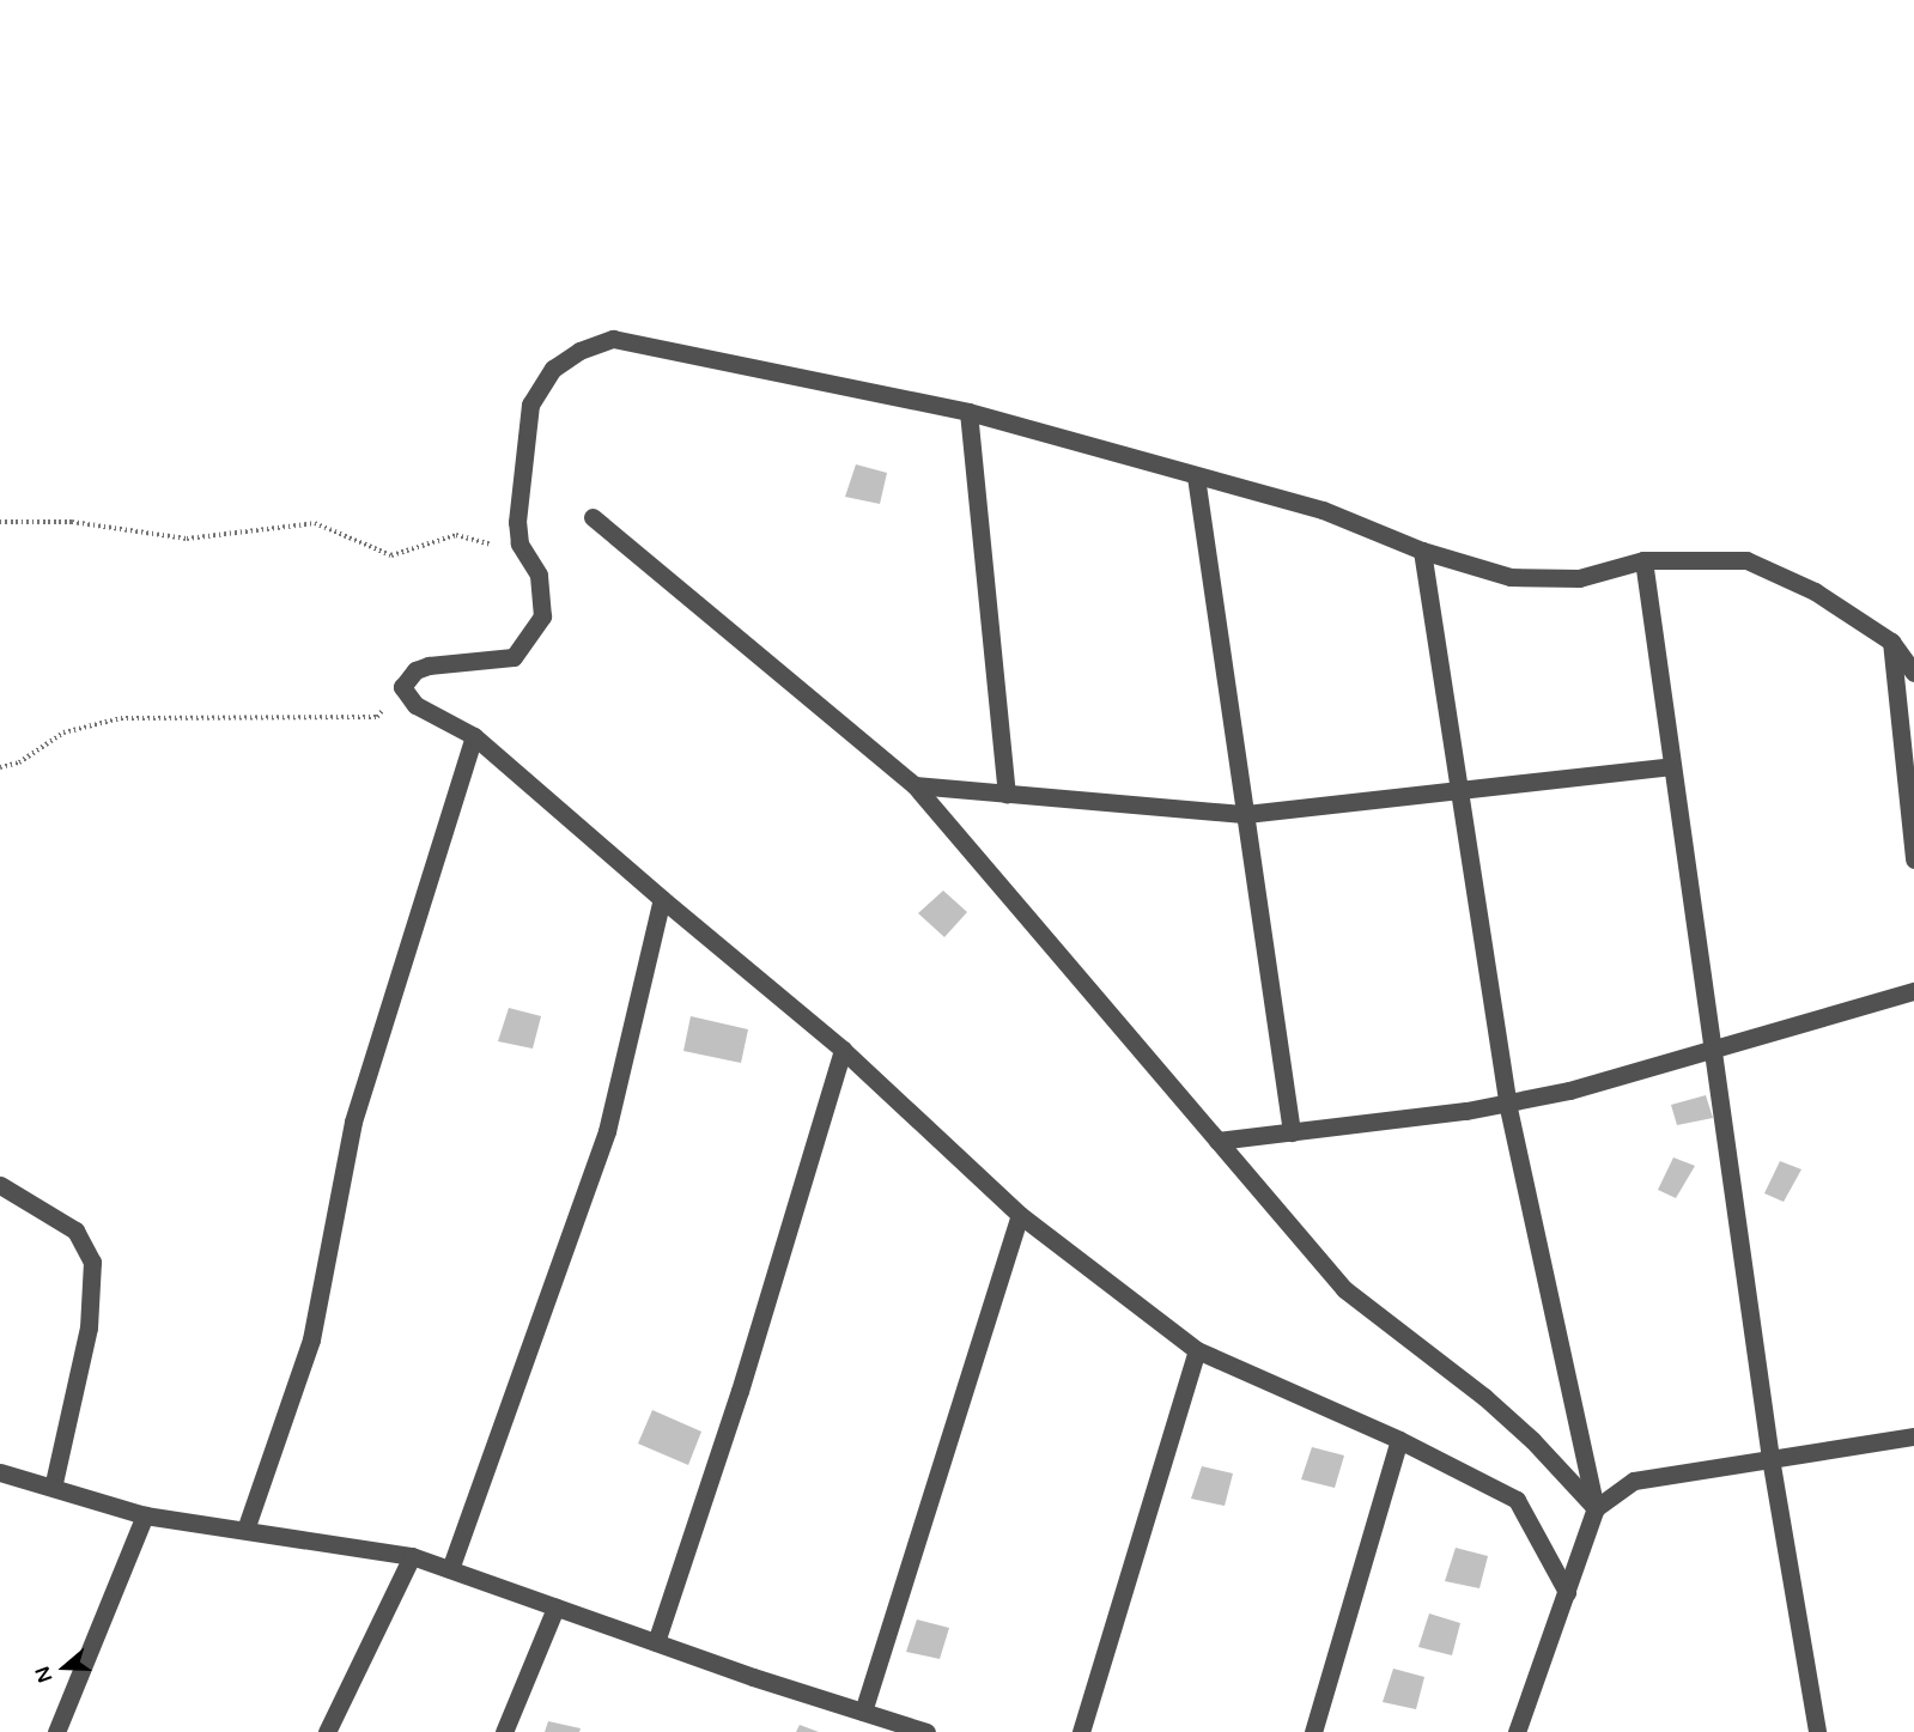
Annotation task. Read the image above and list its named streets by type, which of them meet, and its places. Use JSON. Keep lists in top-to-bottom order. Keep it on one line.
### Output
{"north":"left"}
